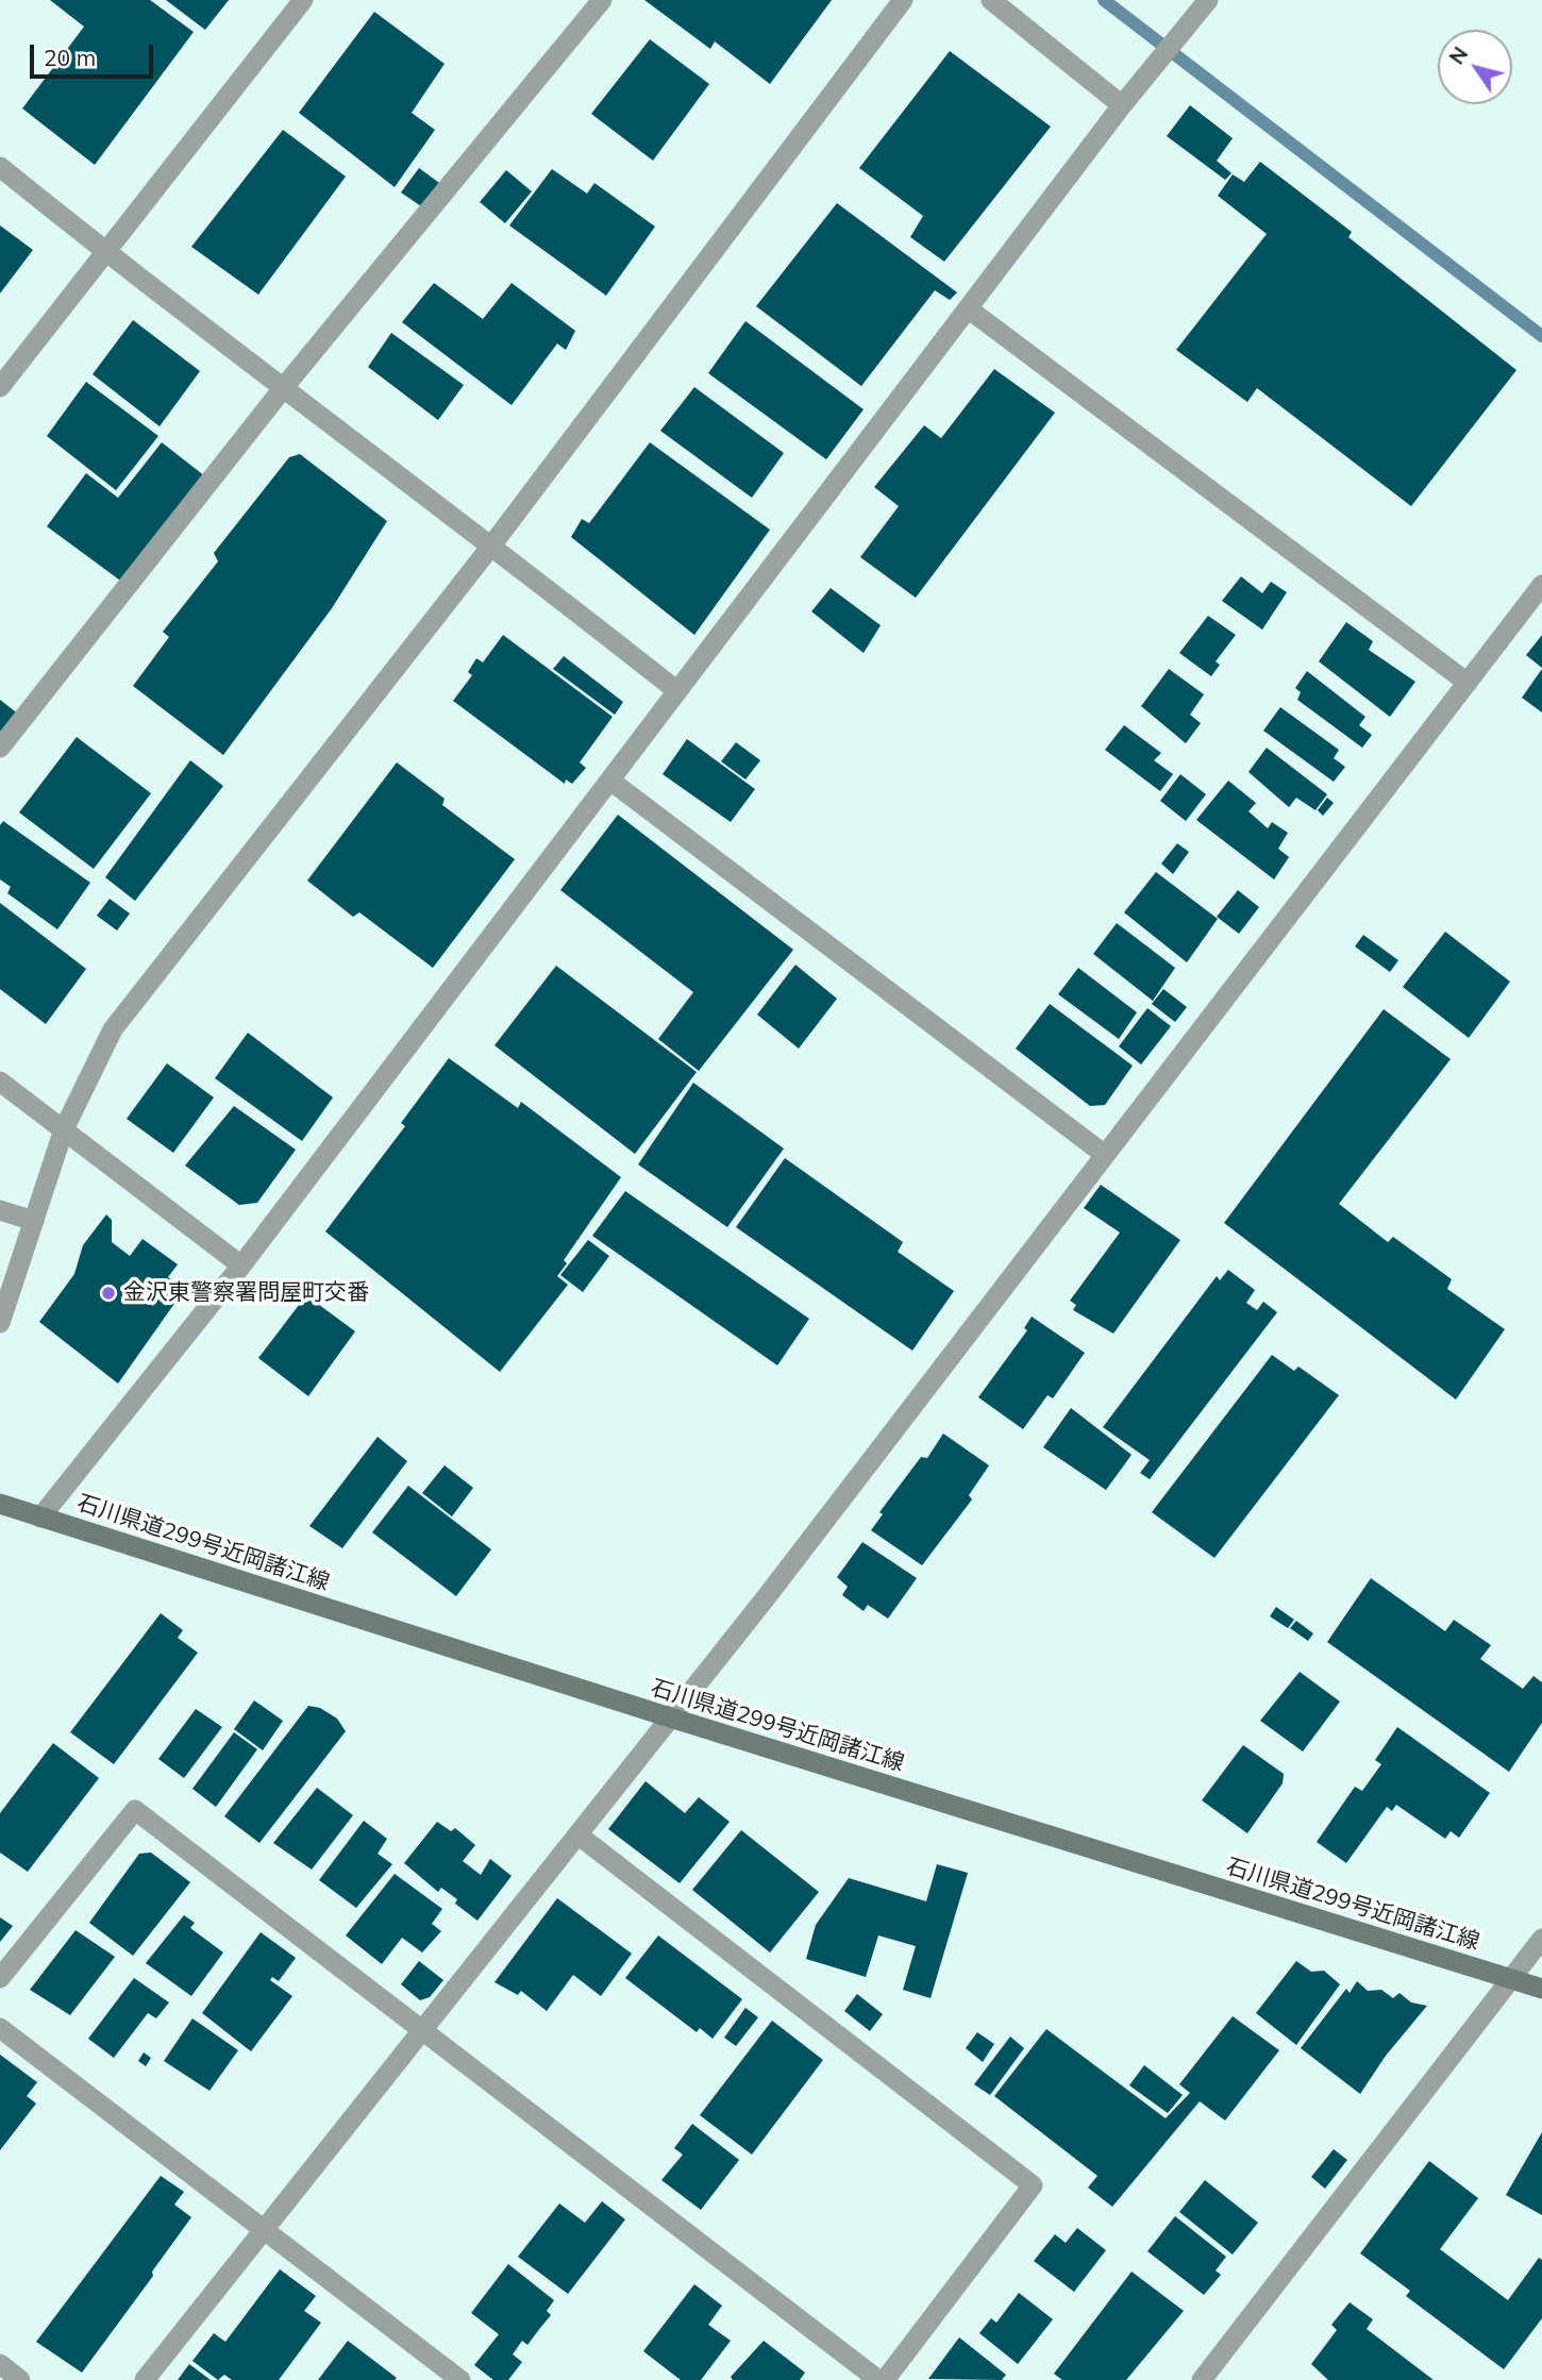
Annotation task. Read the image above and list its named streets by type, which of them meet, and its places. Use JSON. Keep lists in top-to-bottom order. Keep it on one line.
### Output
{"streets":{"main road":["石川県道299号近岡諸江線"]},"places":["金沢東警察署問屋町交番"],"scale_bar":"20 m","north":"top left"}
